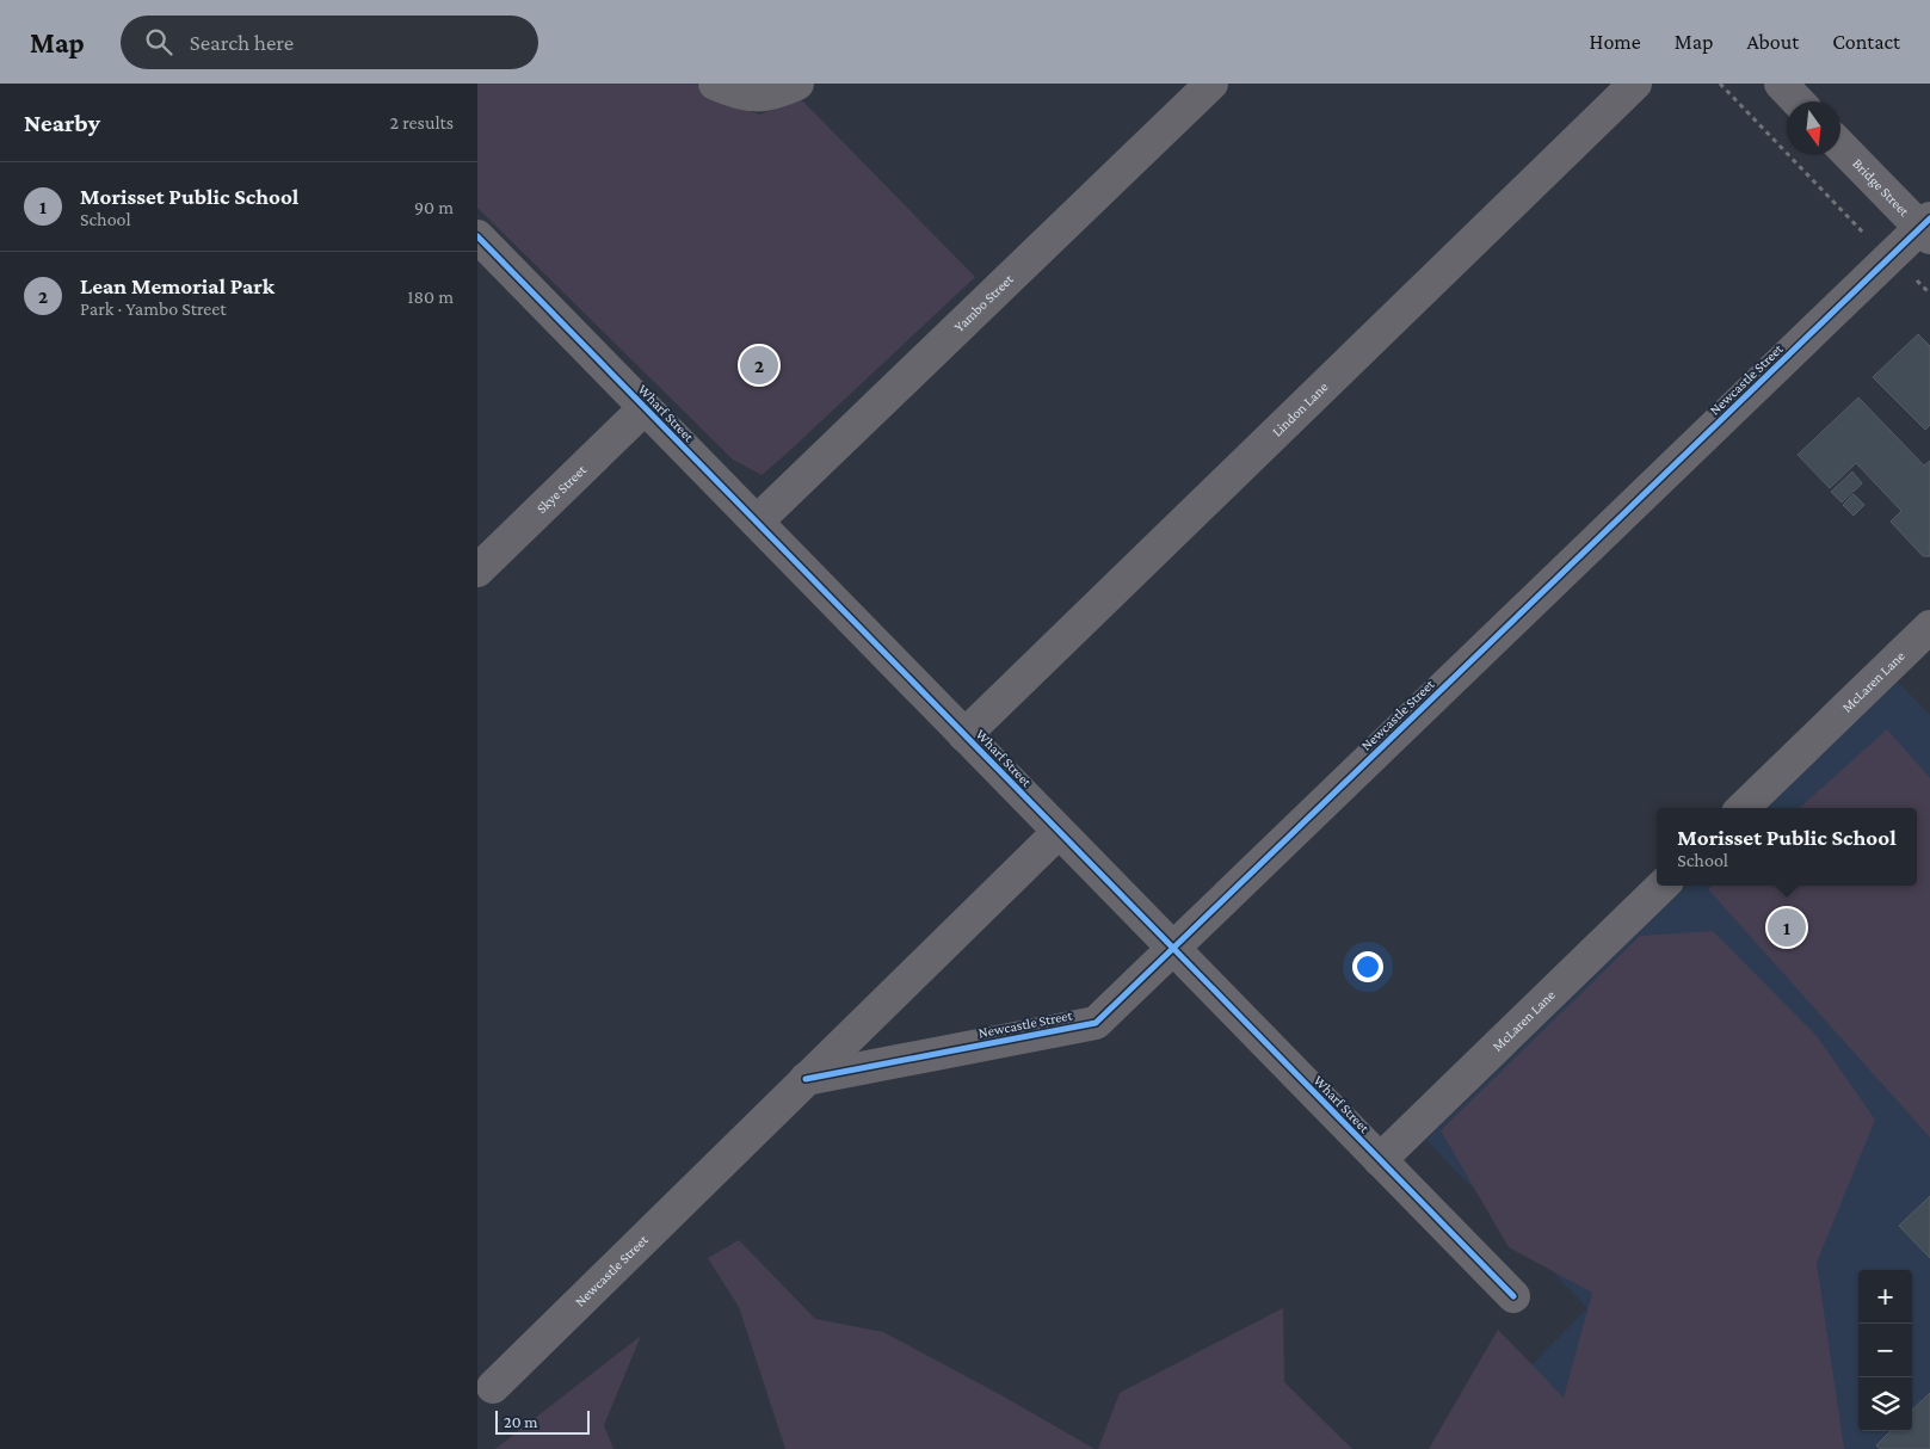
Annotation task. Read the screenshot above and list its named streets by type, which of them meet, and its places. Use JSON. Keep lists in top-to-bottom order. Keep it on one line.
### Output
{"streets":{"street":["Bridge Street","Yambo Street","Newcastle Street","Lindon Lane","Wharf Street","Skye Street","McLaren Lane"]},"crossings":[["Bridge Street","Newcastle Street"],["Yambo Street","Wharf Street"],["Newcastle Street","Wharf Street"],["Lindon Lane","Wharf Street"],["Wharf Street","Skye Street"],["Wharf Street","McLaren Lane"]],"scale_bar":"20 m","north":"bottom","page":{"header":"Map","search":"Search here","nav":["Home","Map","About","Contact"],"heading":["Nearby","2 results"],"list":[{"mark":"1","name":"Morisset Public School","note":"School","value":"90 m"},{"mark":"2","name":"Lean Memorial Park","note":"Park · Yambo Street","value":"180 m"}],"pins":["2","1"],"popup":["Morisset Public School","School"],"map_buttons":["+","−"],"scale":"20 m"}}
